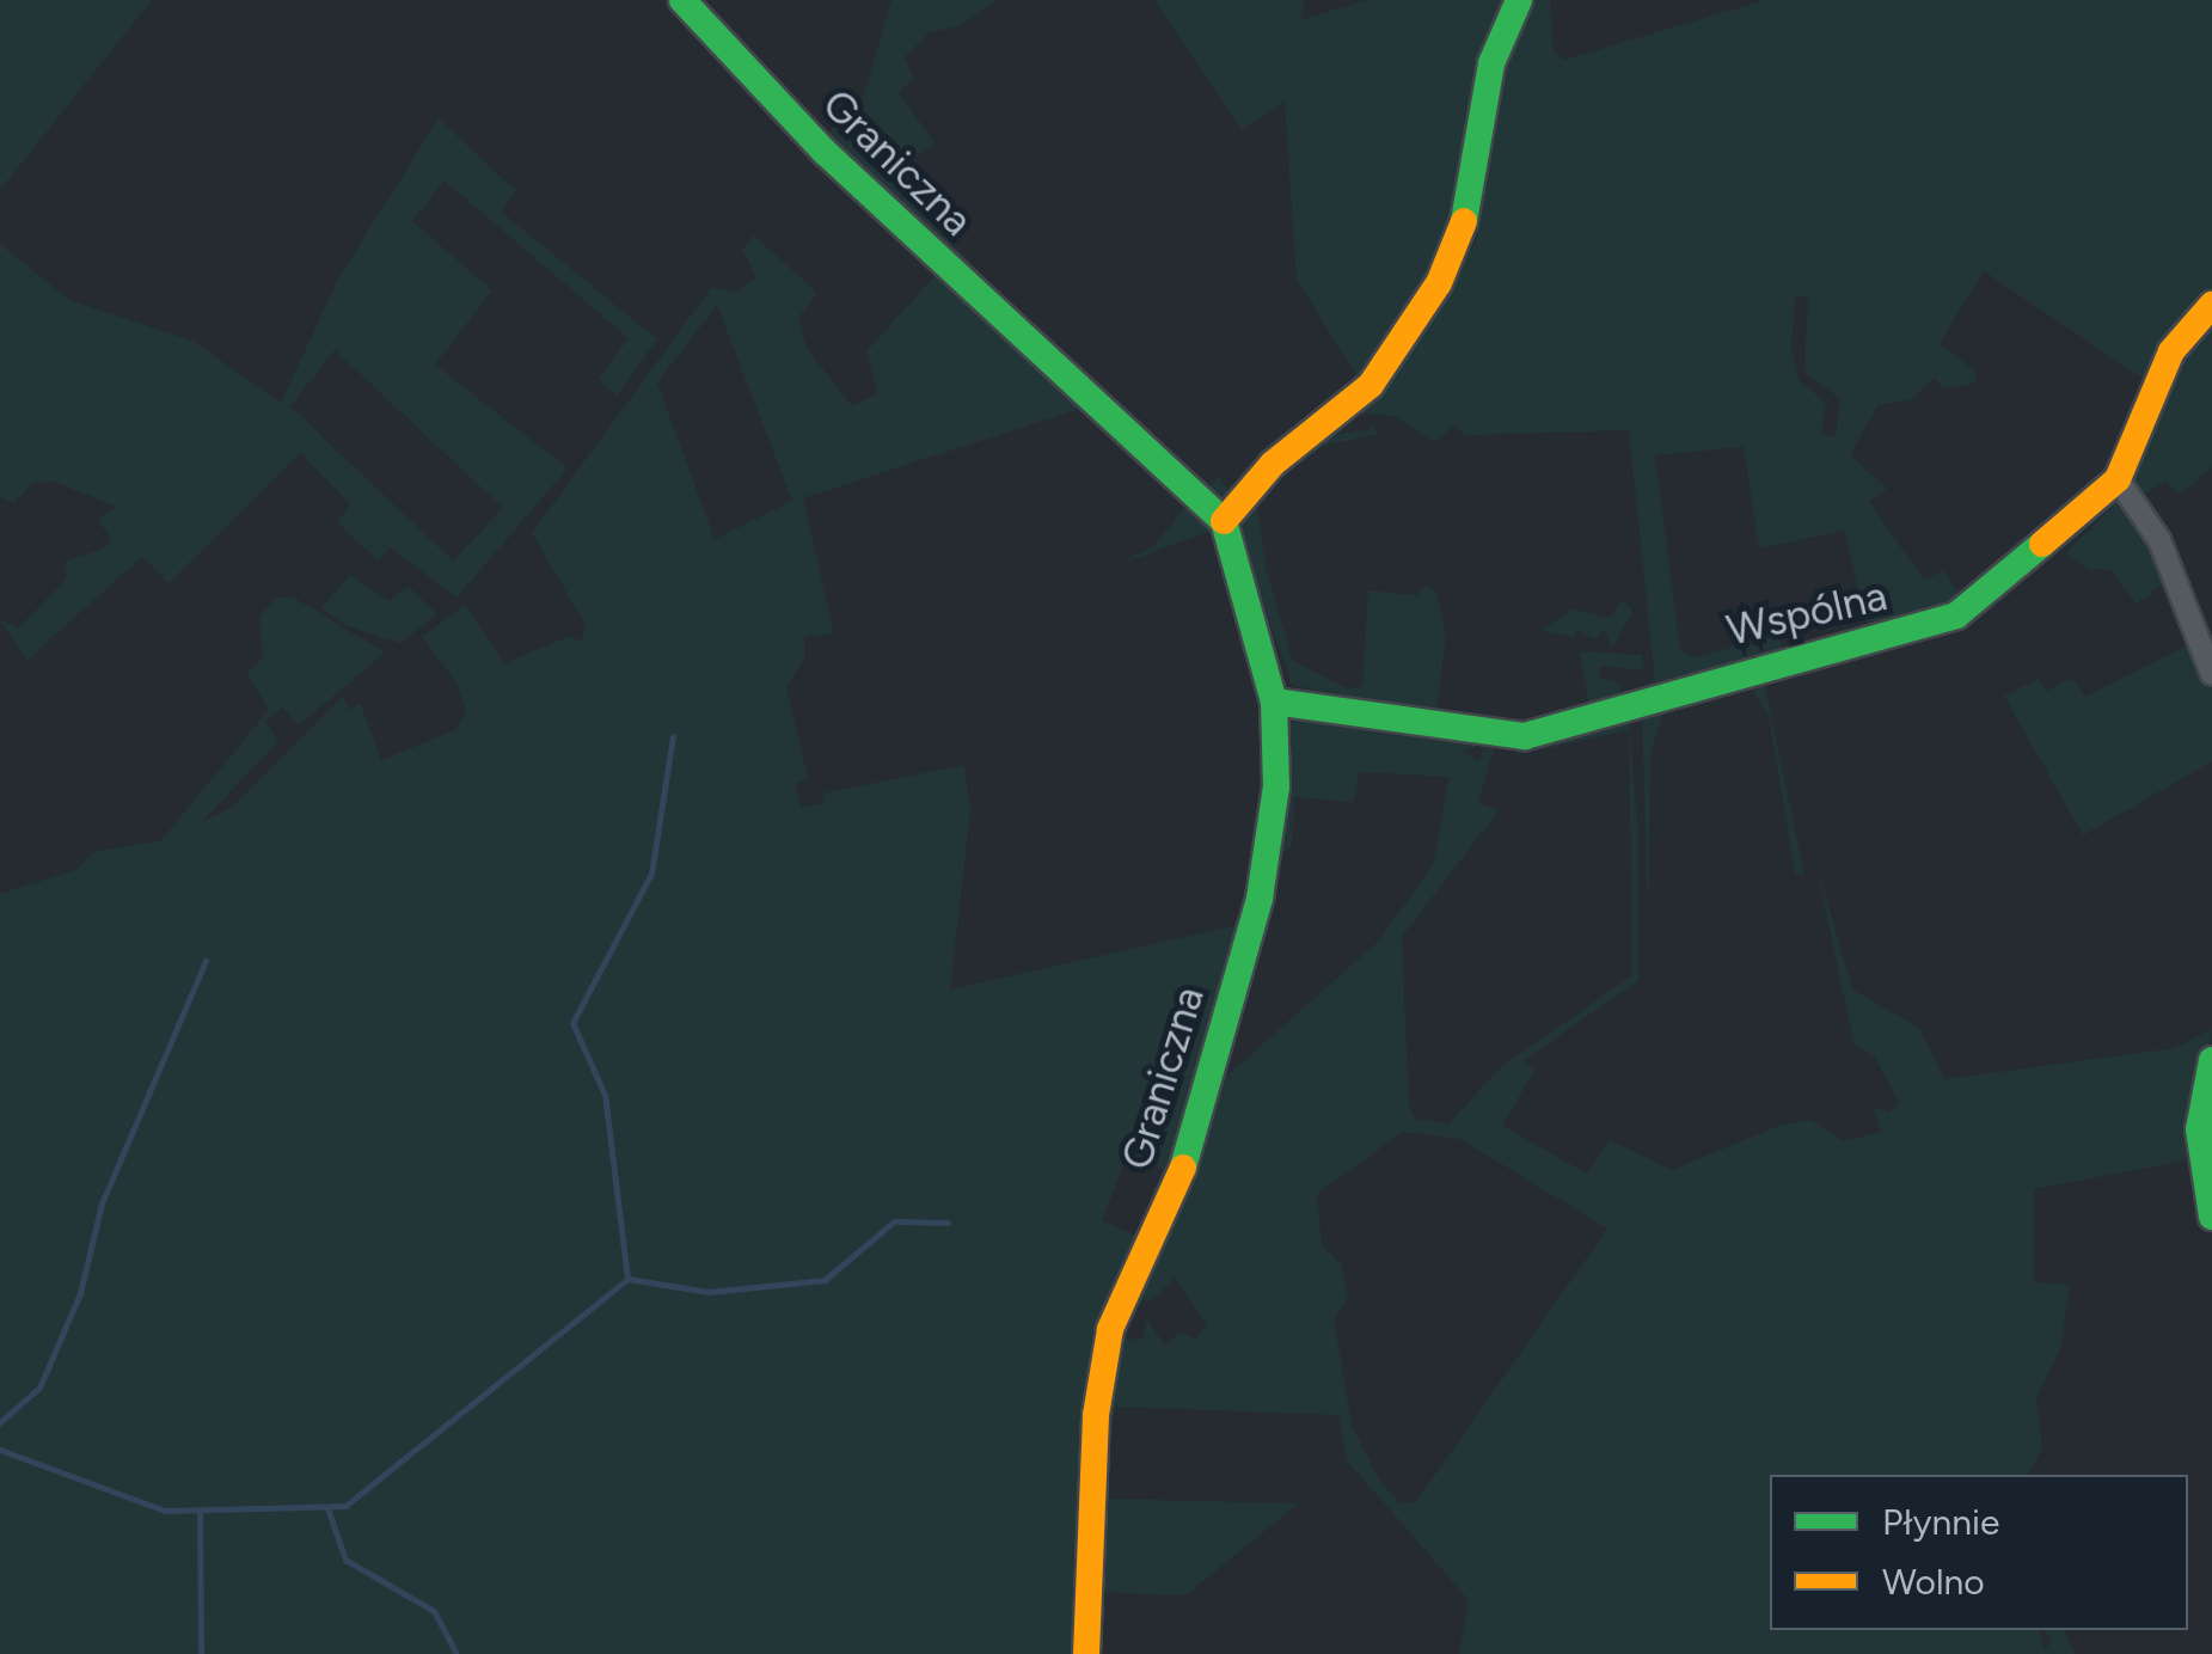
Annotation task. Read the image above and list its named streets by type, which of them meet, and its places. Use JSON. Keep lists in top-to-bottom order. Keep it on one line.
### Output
{"streets":{"street":["Graniczna","Wspólna"]},"crossings":[["Graniczna","Wspólna"]],"legend":["Płynnie","Wolno"]}
